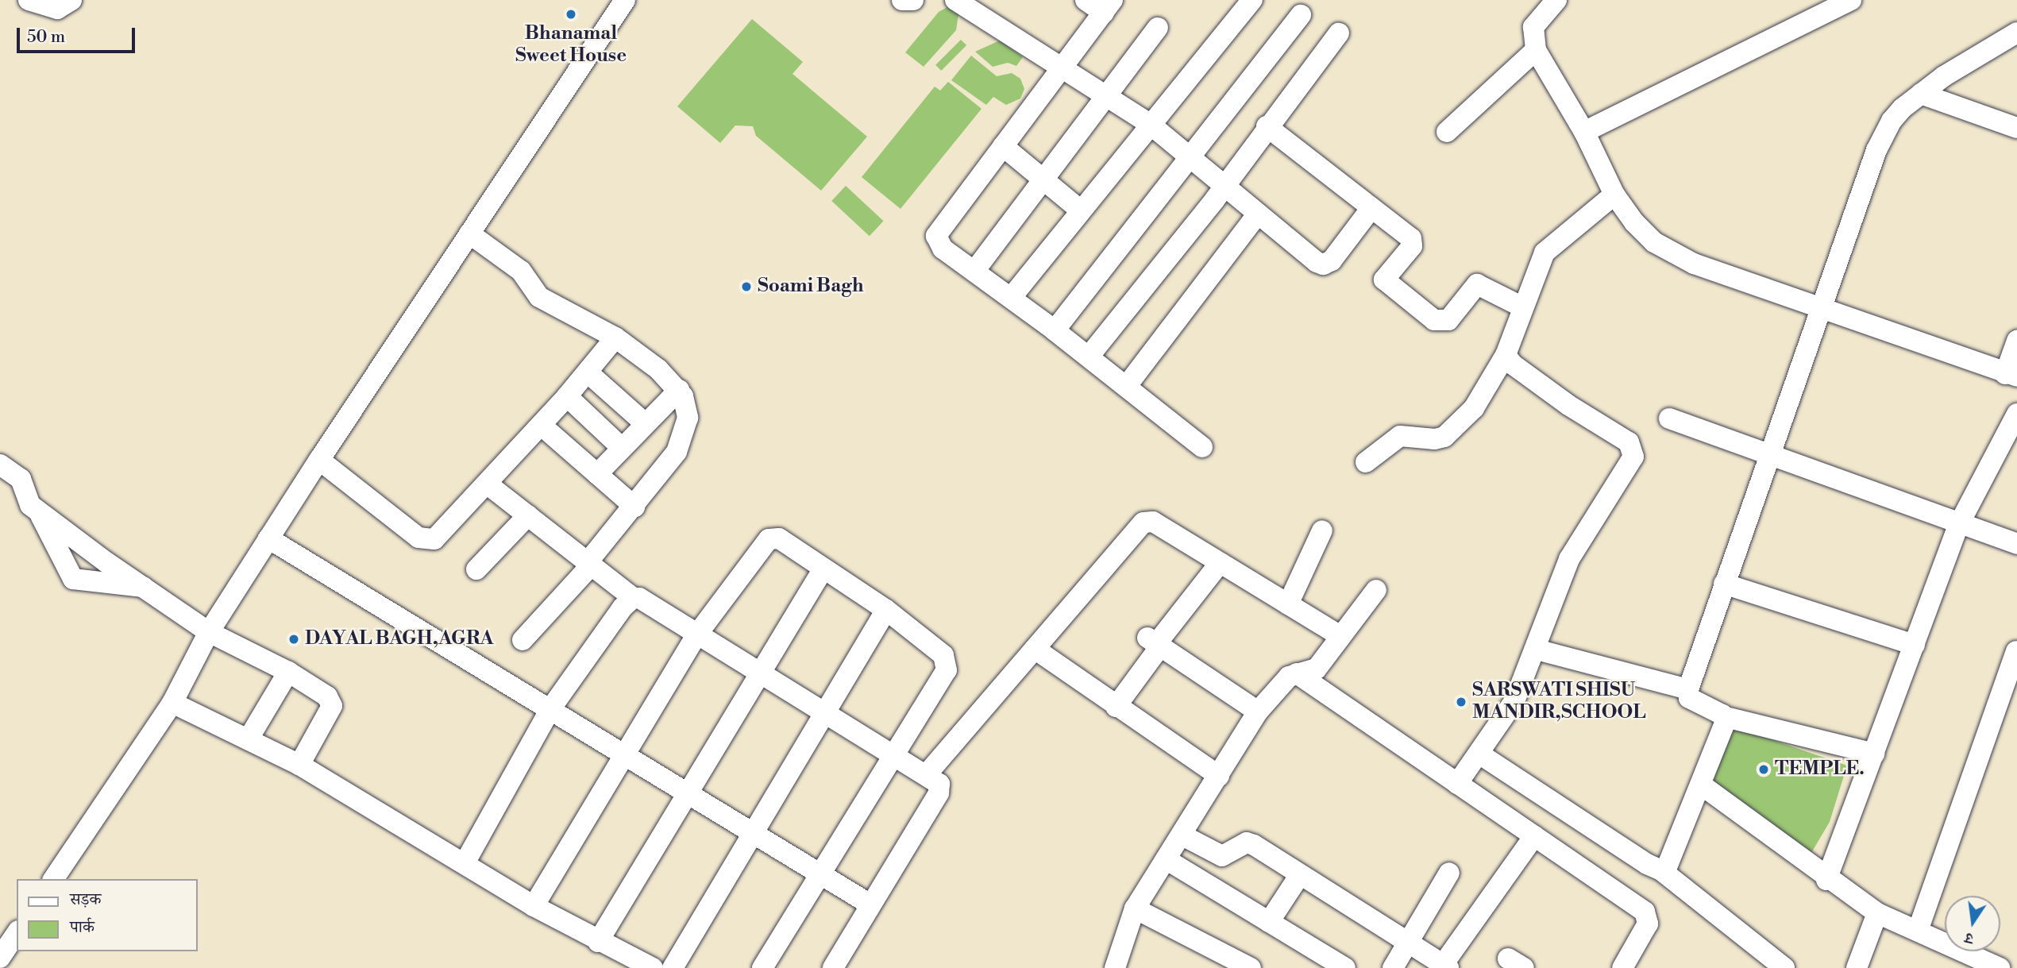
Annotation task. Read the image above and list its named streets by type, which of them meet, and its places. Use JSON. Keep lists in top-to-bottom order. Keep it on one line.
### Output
{"places":["Bhanamal Sweet House","Soami Bagh","DAYAL BAGH,AGRA","SARSWATI SHISU MANDIR,SCHOOL","TEMPLE."],"legend":["सड़क","पार्क"],"scale_bar":"50 m","north":"bottom"}
